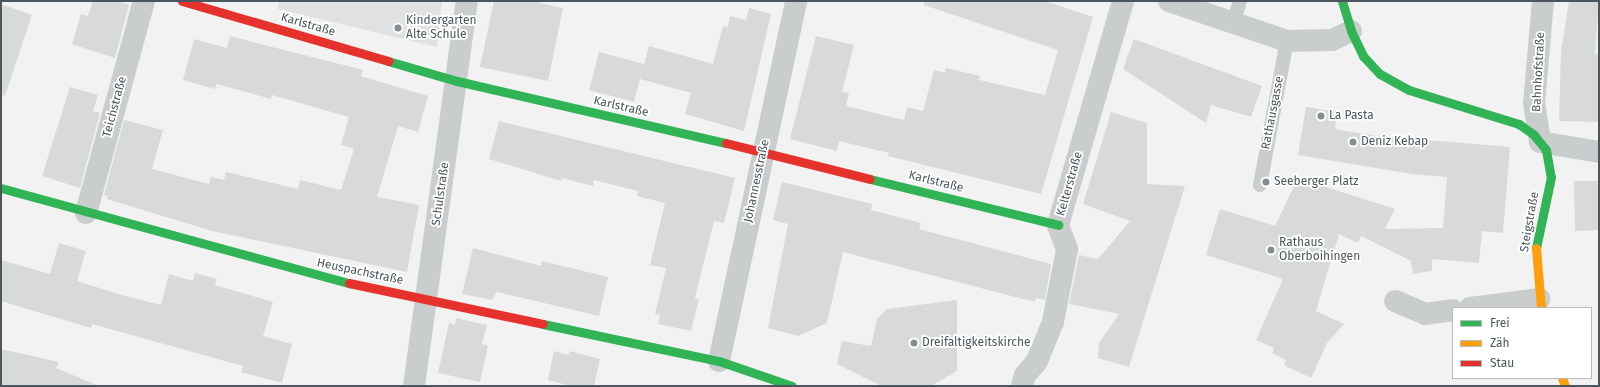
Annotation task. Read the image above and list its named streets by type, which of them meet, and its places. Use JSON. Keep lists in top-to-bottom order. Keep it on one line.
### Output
{"streets":{"street":["Karlstraße","Bahnhofstraße","Teichstraße","Johannesstraße","Kelterstraße","Schulstraße","Steigstraße","Heuspachstraße"],"lane":["Rathausgasse"]},"crossings":[["Karlstraße","Johannesstraße"],["Karlstraße","Kelterstraße"],["Karlstraße","Schulstraße"],["Bahnhofstraße","Steigstraße"],["Teichstraße","Heuspachstraße"],["Johannesstraße","Heuspachstraße"],["Schulstraße","Heuspachstraße"]],"places":["Kindergarten Alte Schule","La Pasta","Deniz Kebap","Seeberger Platz","Rathaus Oberboihingen","Dreifaltigkeitskirche"],"legend":["Frei","Zäh","Stau"]}
